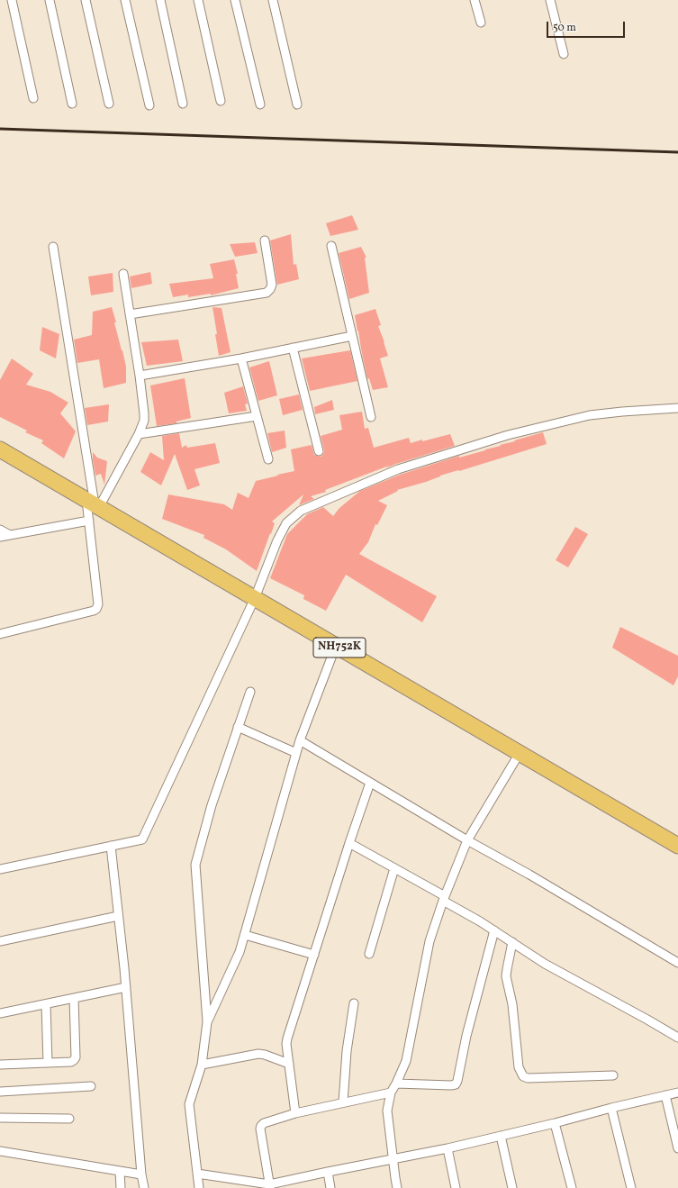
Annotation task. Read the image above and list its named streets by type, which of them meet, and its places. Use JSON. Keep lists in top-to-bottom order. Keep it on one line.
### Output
{"streets":{"highway":["NH752K"]},"scale_bar":"50 m"}
